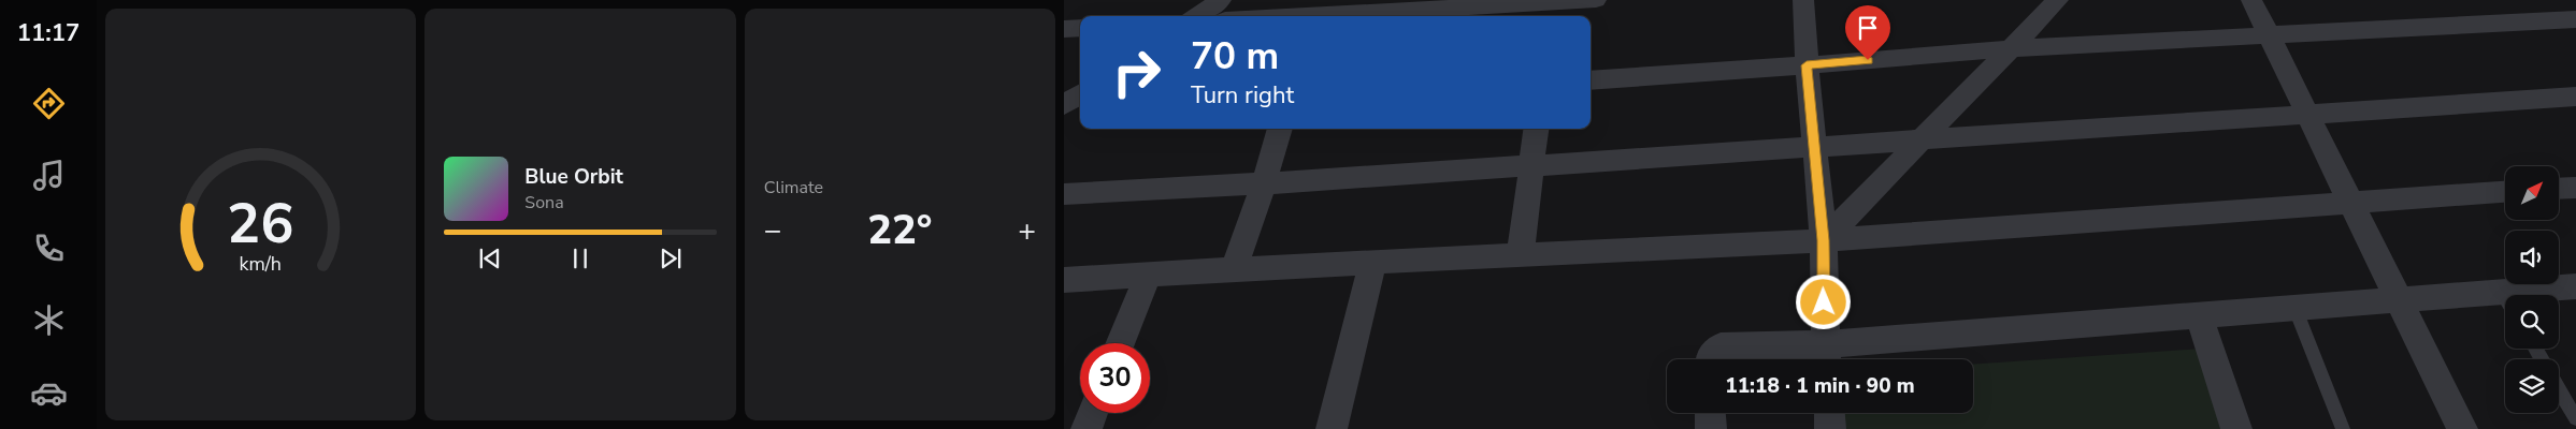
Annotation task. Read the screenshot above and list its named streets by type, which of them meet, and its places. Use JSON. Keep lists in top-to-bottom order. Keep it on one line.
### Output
{"north":"top right","page":{"tabs":"11:17","tile":"Climate","turn":["70 m","Turn right"],"song":["Blue Orbit","Sona"],"heat":["−","22°","+"],"limit":"30","trip":"11:18 · 1 min · 90 m","gauge":["26","km/h"]}}
